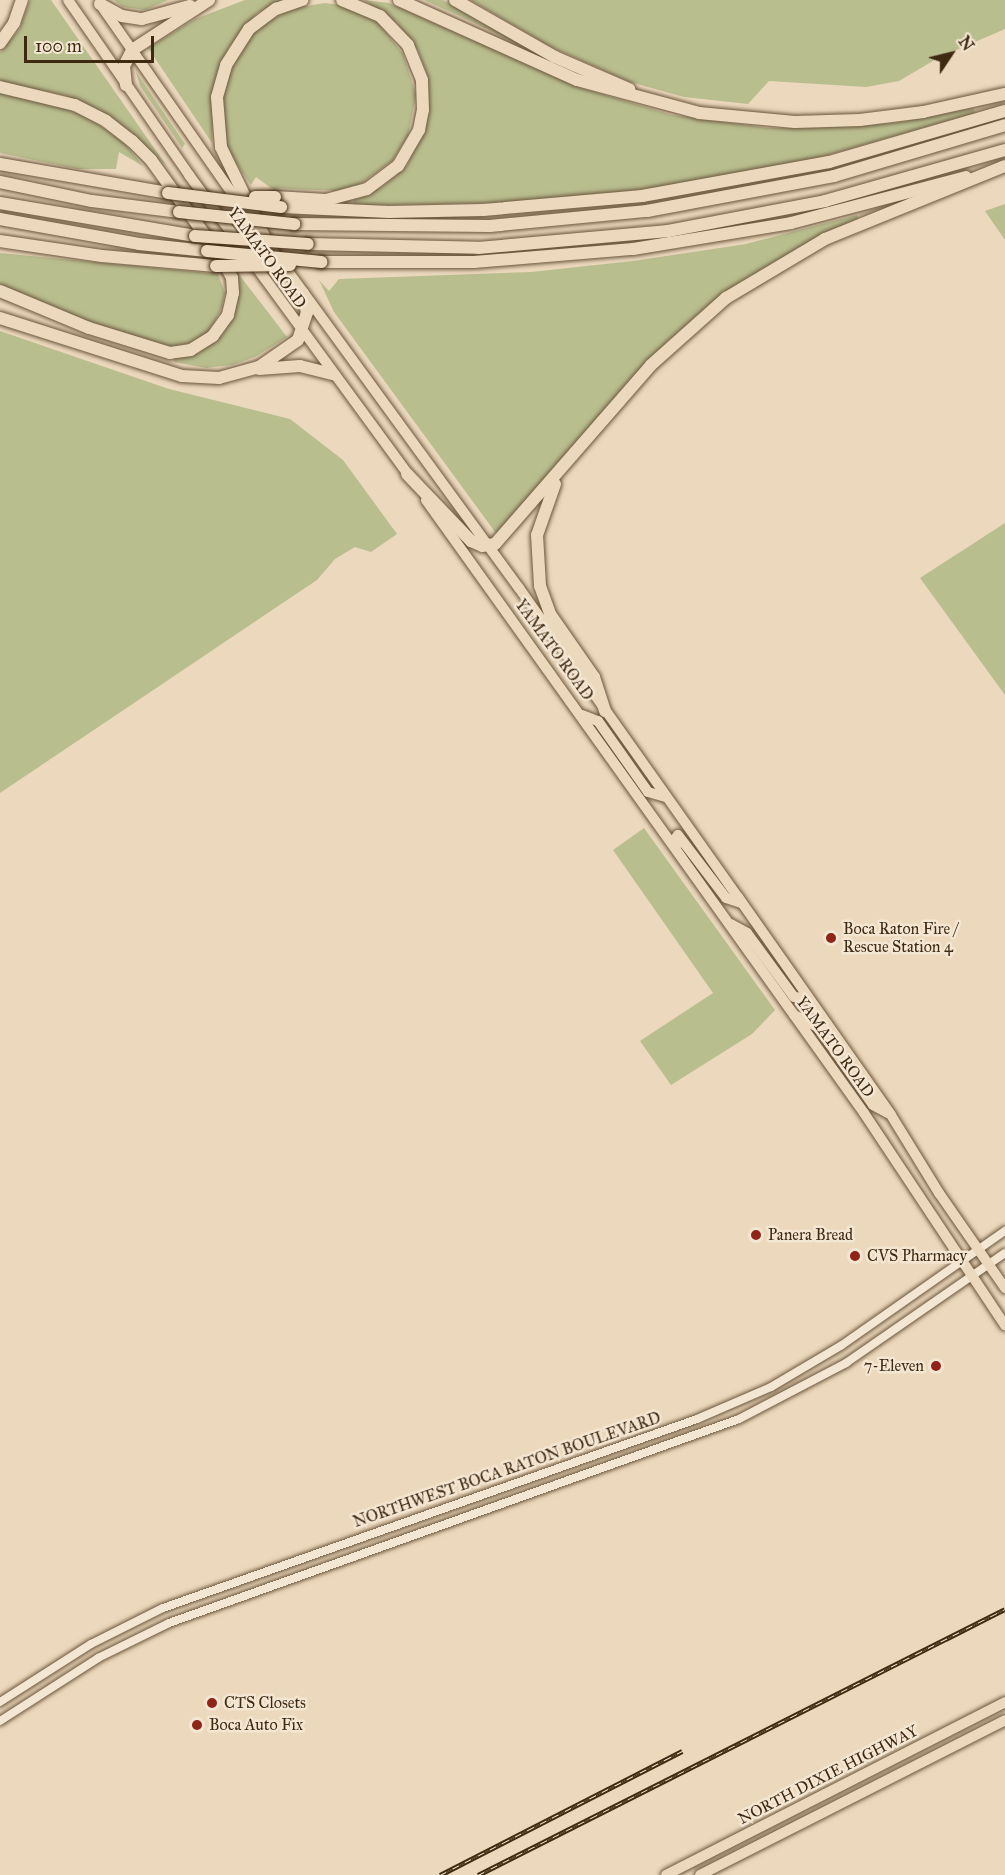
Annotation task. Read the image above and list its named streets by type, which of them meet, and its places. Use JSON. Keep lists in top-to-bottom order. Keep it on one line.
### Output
{"streets":{"main road":["YAMATO ROAD","NORTH DIXIE HIGHWAY"],"street":["NORTHWEST BOCA RATON BOULEVARD"]},"crossings":[["YAMATO ROAD","NORTHWEST BOCA RATON BOULEVARD"]],"places":["Boca Raton Fire / Rescue Station 4","Panera Bread","CVS Pharmacy","7-Eleven","CTS Closets","Boca Auto Fix"],"scale_bar":"100 m","north":"top right"}
